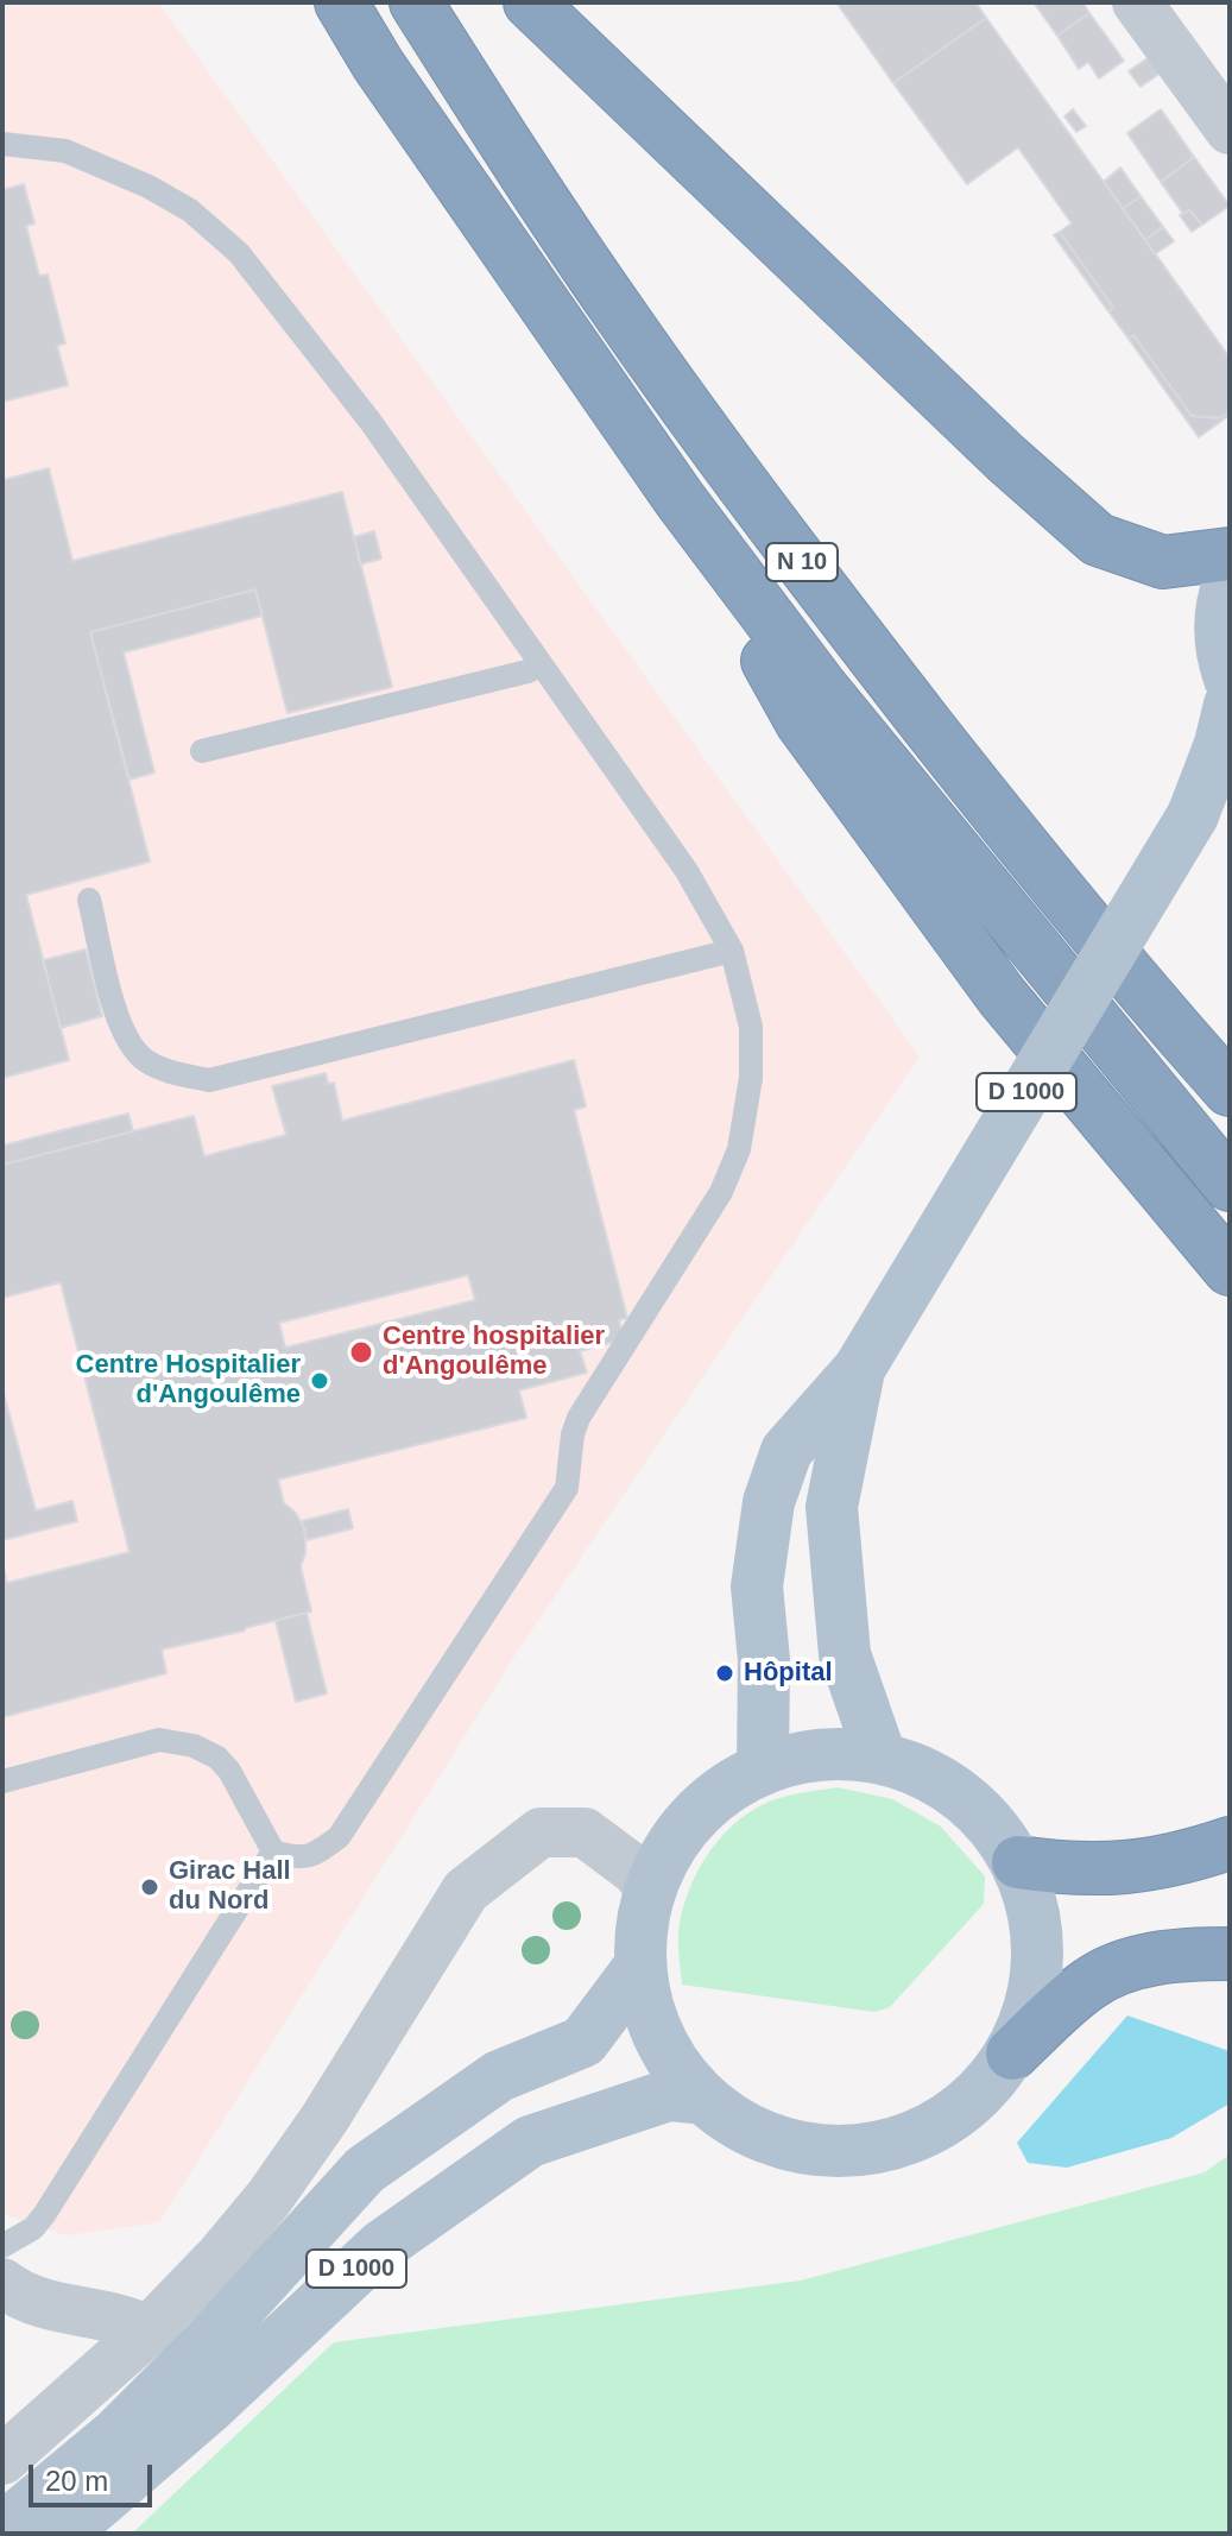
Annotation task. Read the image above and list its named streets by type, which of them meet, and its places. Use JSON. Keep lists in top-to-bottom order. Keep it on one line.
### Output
{"streets":{"highway":["N 10"],"main road":["D 1000"]},"places":["Centre hospitalier d'Angoulême","Centre Hospitalier d'Angoulême","Hôpital","Girac Hall du Nord"],"scale_bar":"20 m"}
